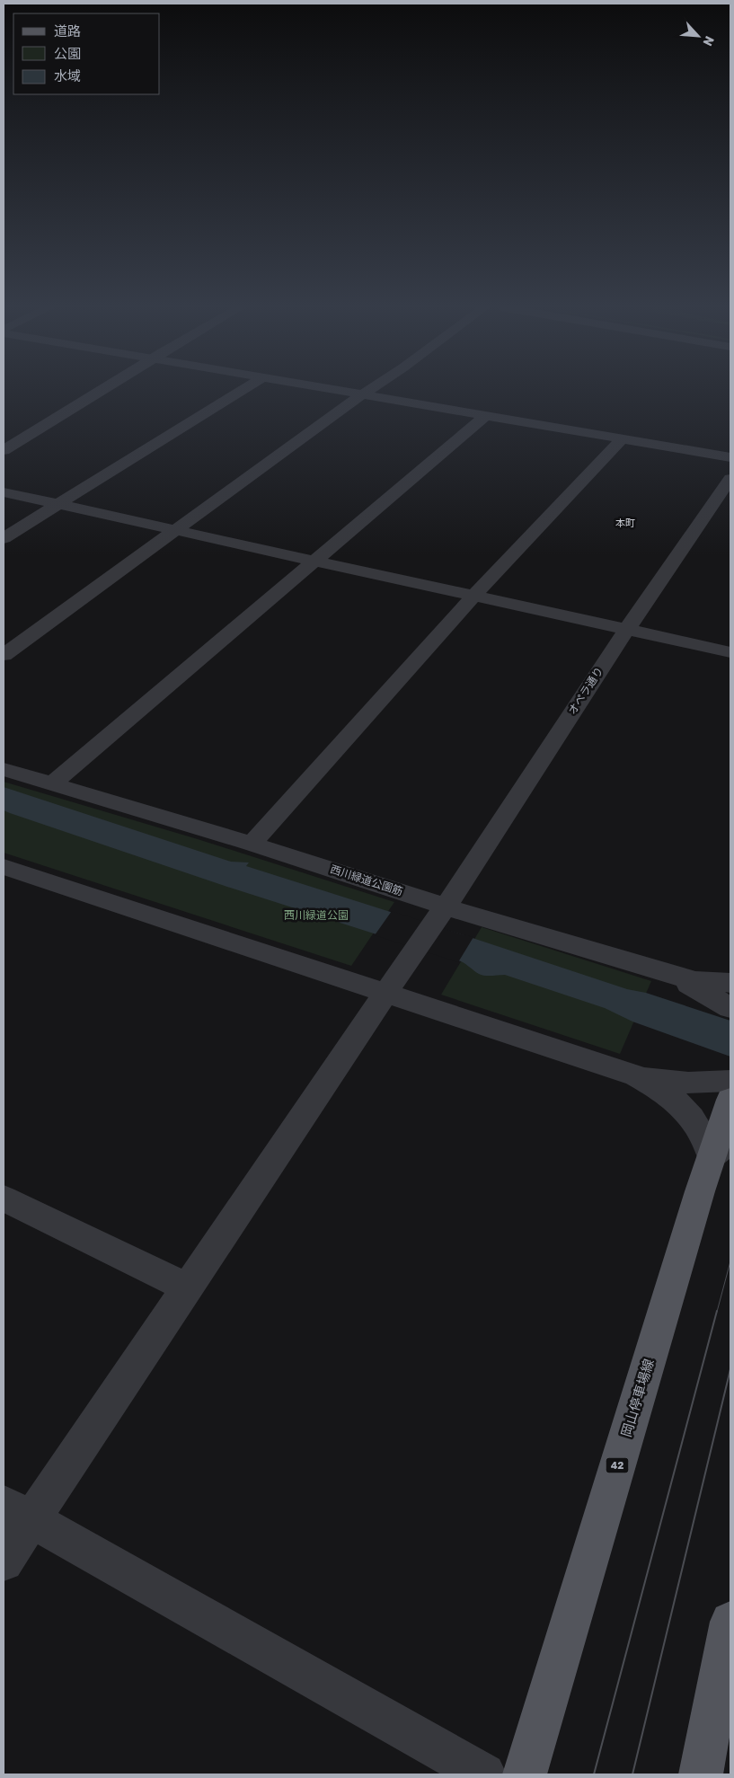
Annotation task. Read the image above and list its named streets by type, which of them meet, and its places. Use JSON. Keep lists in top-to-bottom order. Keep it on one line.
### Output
{"streets":{"main road":["岡山停車場線","42"],"street":["オペラ通り","西川緑道公園筋"]},"crossings":[["オペラ通り","西川緑道公園筋"]],"districts":["本町"],"parks":["西川緑道公園"],"legend":["道路","公園","水域"],"north":"bottom right"}
